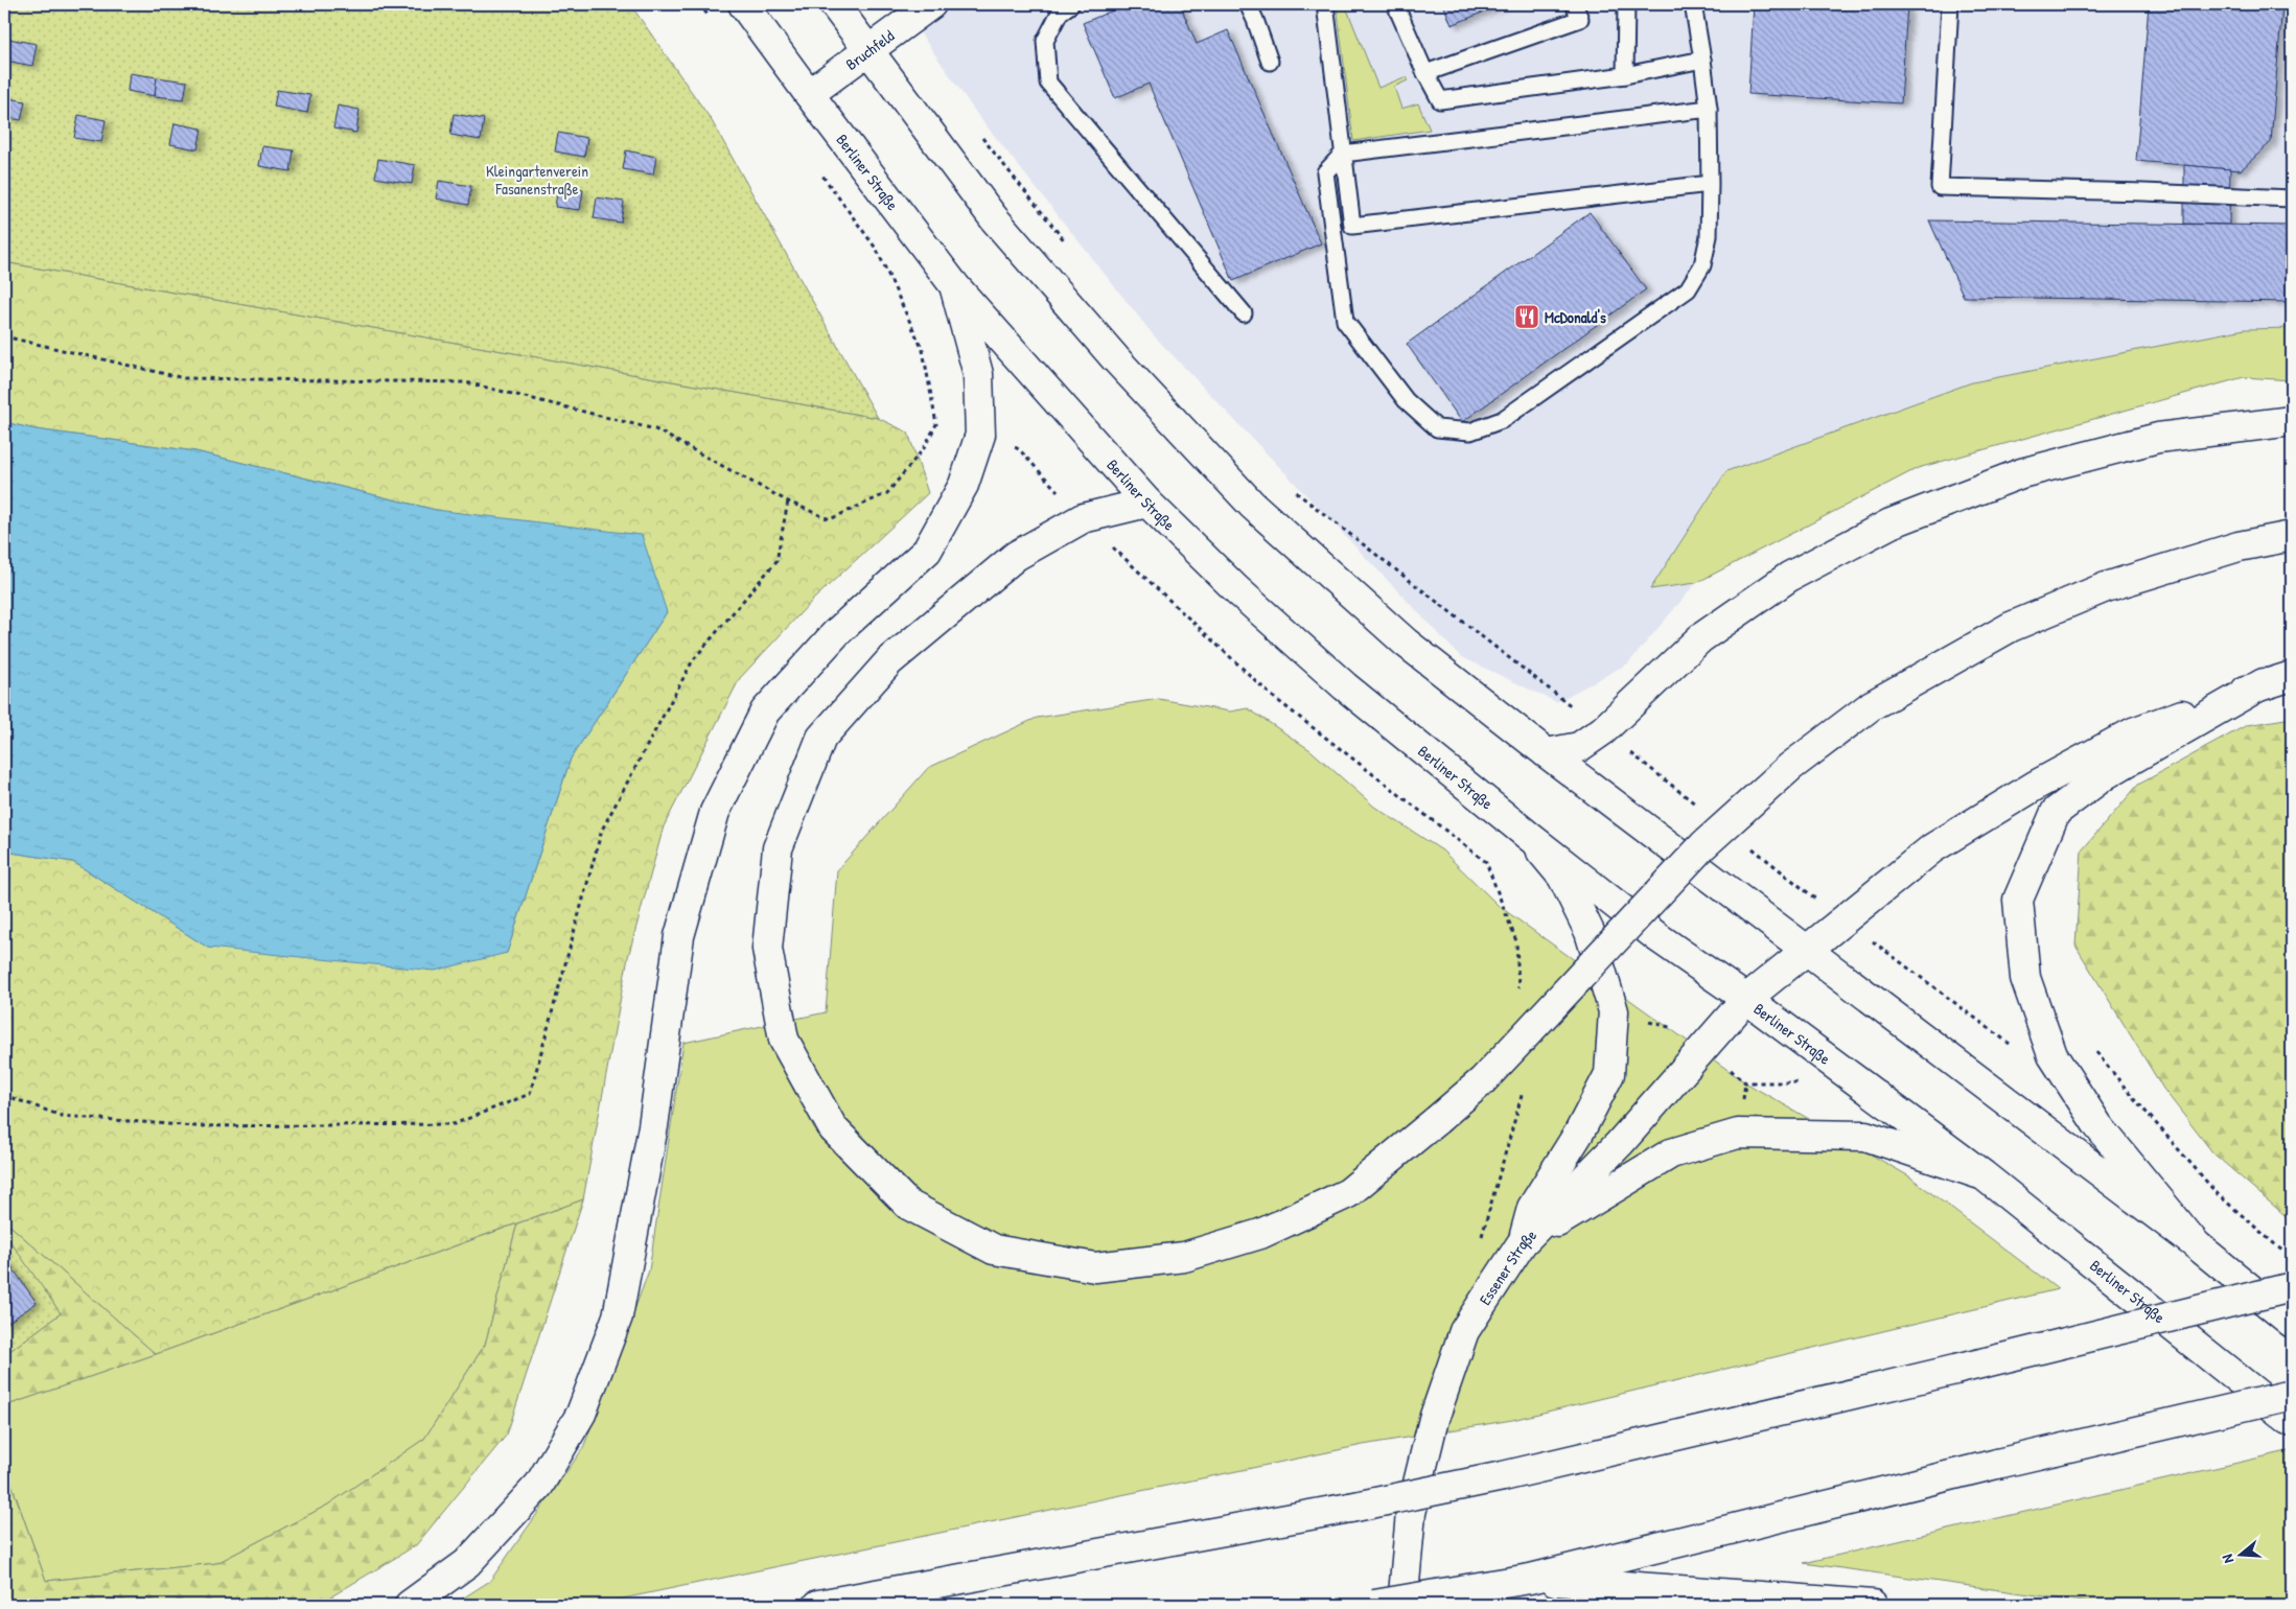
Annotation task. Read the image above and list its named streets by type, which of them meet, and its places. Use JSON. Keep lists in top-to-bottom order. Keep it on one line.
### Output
{"streets":{"main road":["Bruchfeld","Berliner Straße","Essener Straße"]},"crossings":[["Bruchfeld","Berliner Straße"],["Berliner Straße","Essener Straße"]],"parks":["Kleingartenverein Fasanenstraße"],"places":{"restaurant":["McDonald's"]},"north":"left"}
